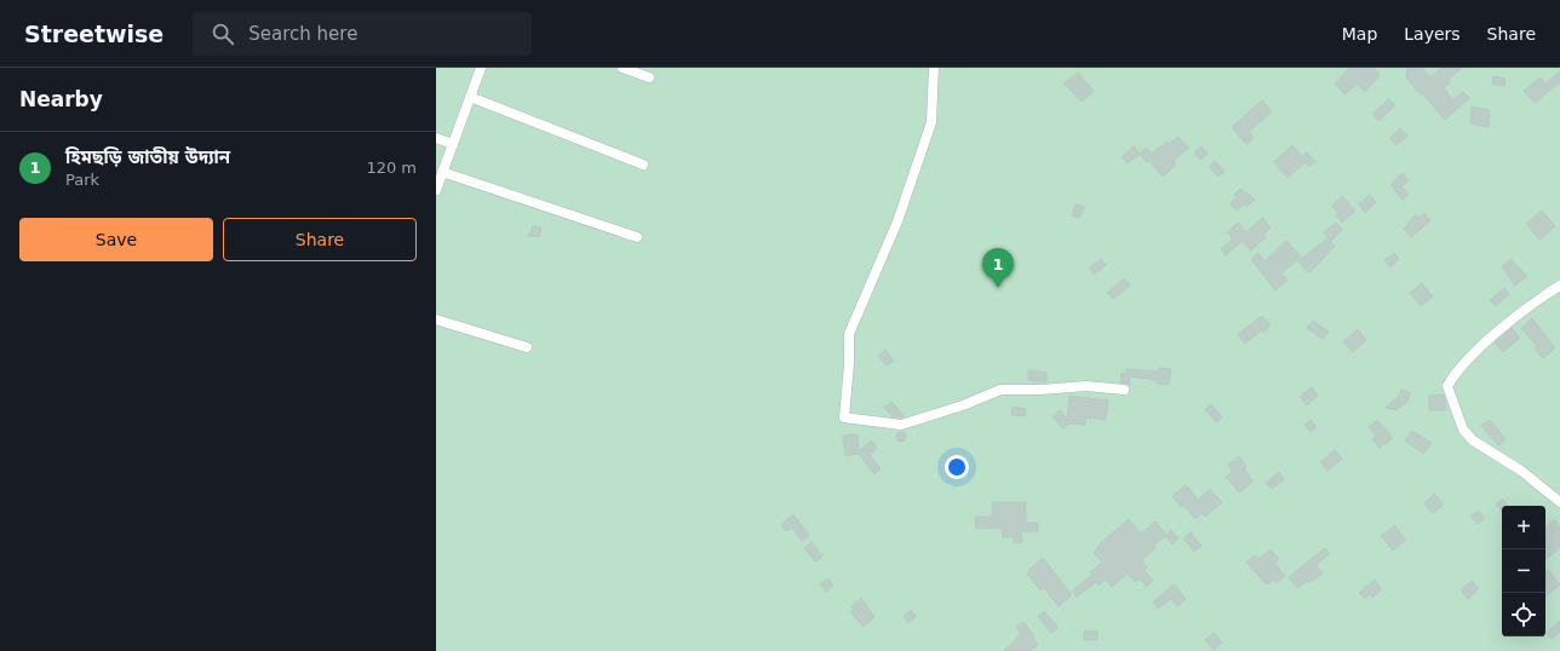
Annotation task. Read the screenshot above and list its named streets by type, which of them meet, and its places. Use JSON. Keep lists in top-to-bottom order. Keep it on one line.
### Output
{"page":{"header":"Streetwise","search":"Search here","nav":["Map","Layers","Share"],"heading":"Nearby","list":[{"mark":"1","name":"হিমছড়ি জাতীয় উদ্যান","note":"Park","value":"120 m"}],"buttons":["Save","Share"],"pins":"1","map_buttons":["+","−"]}}
